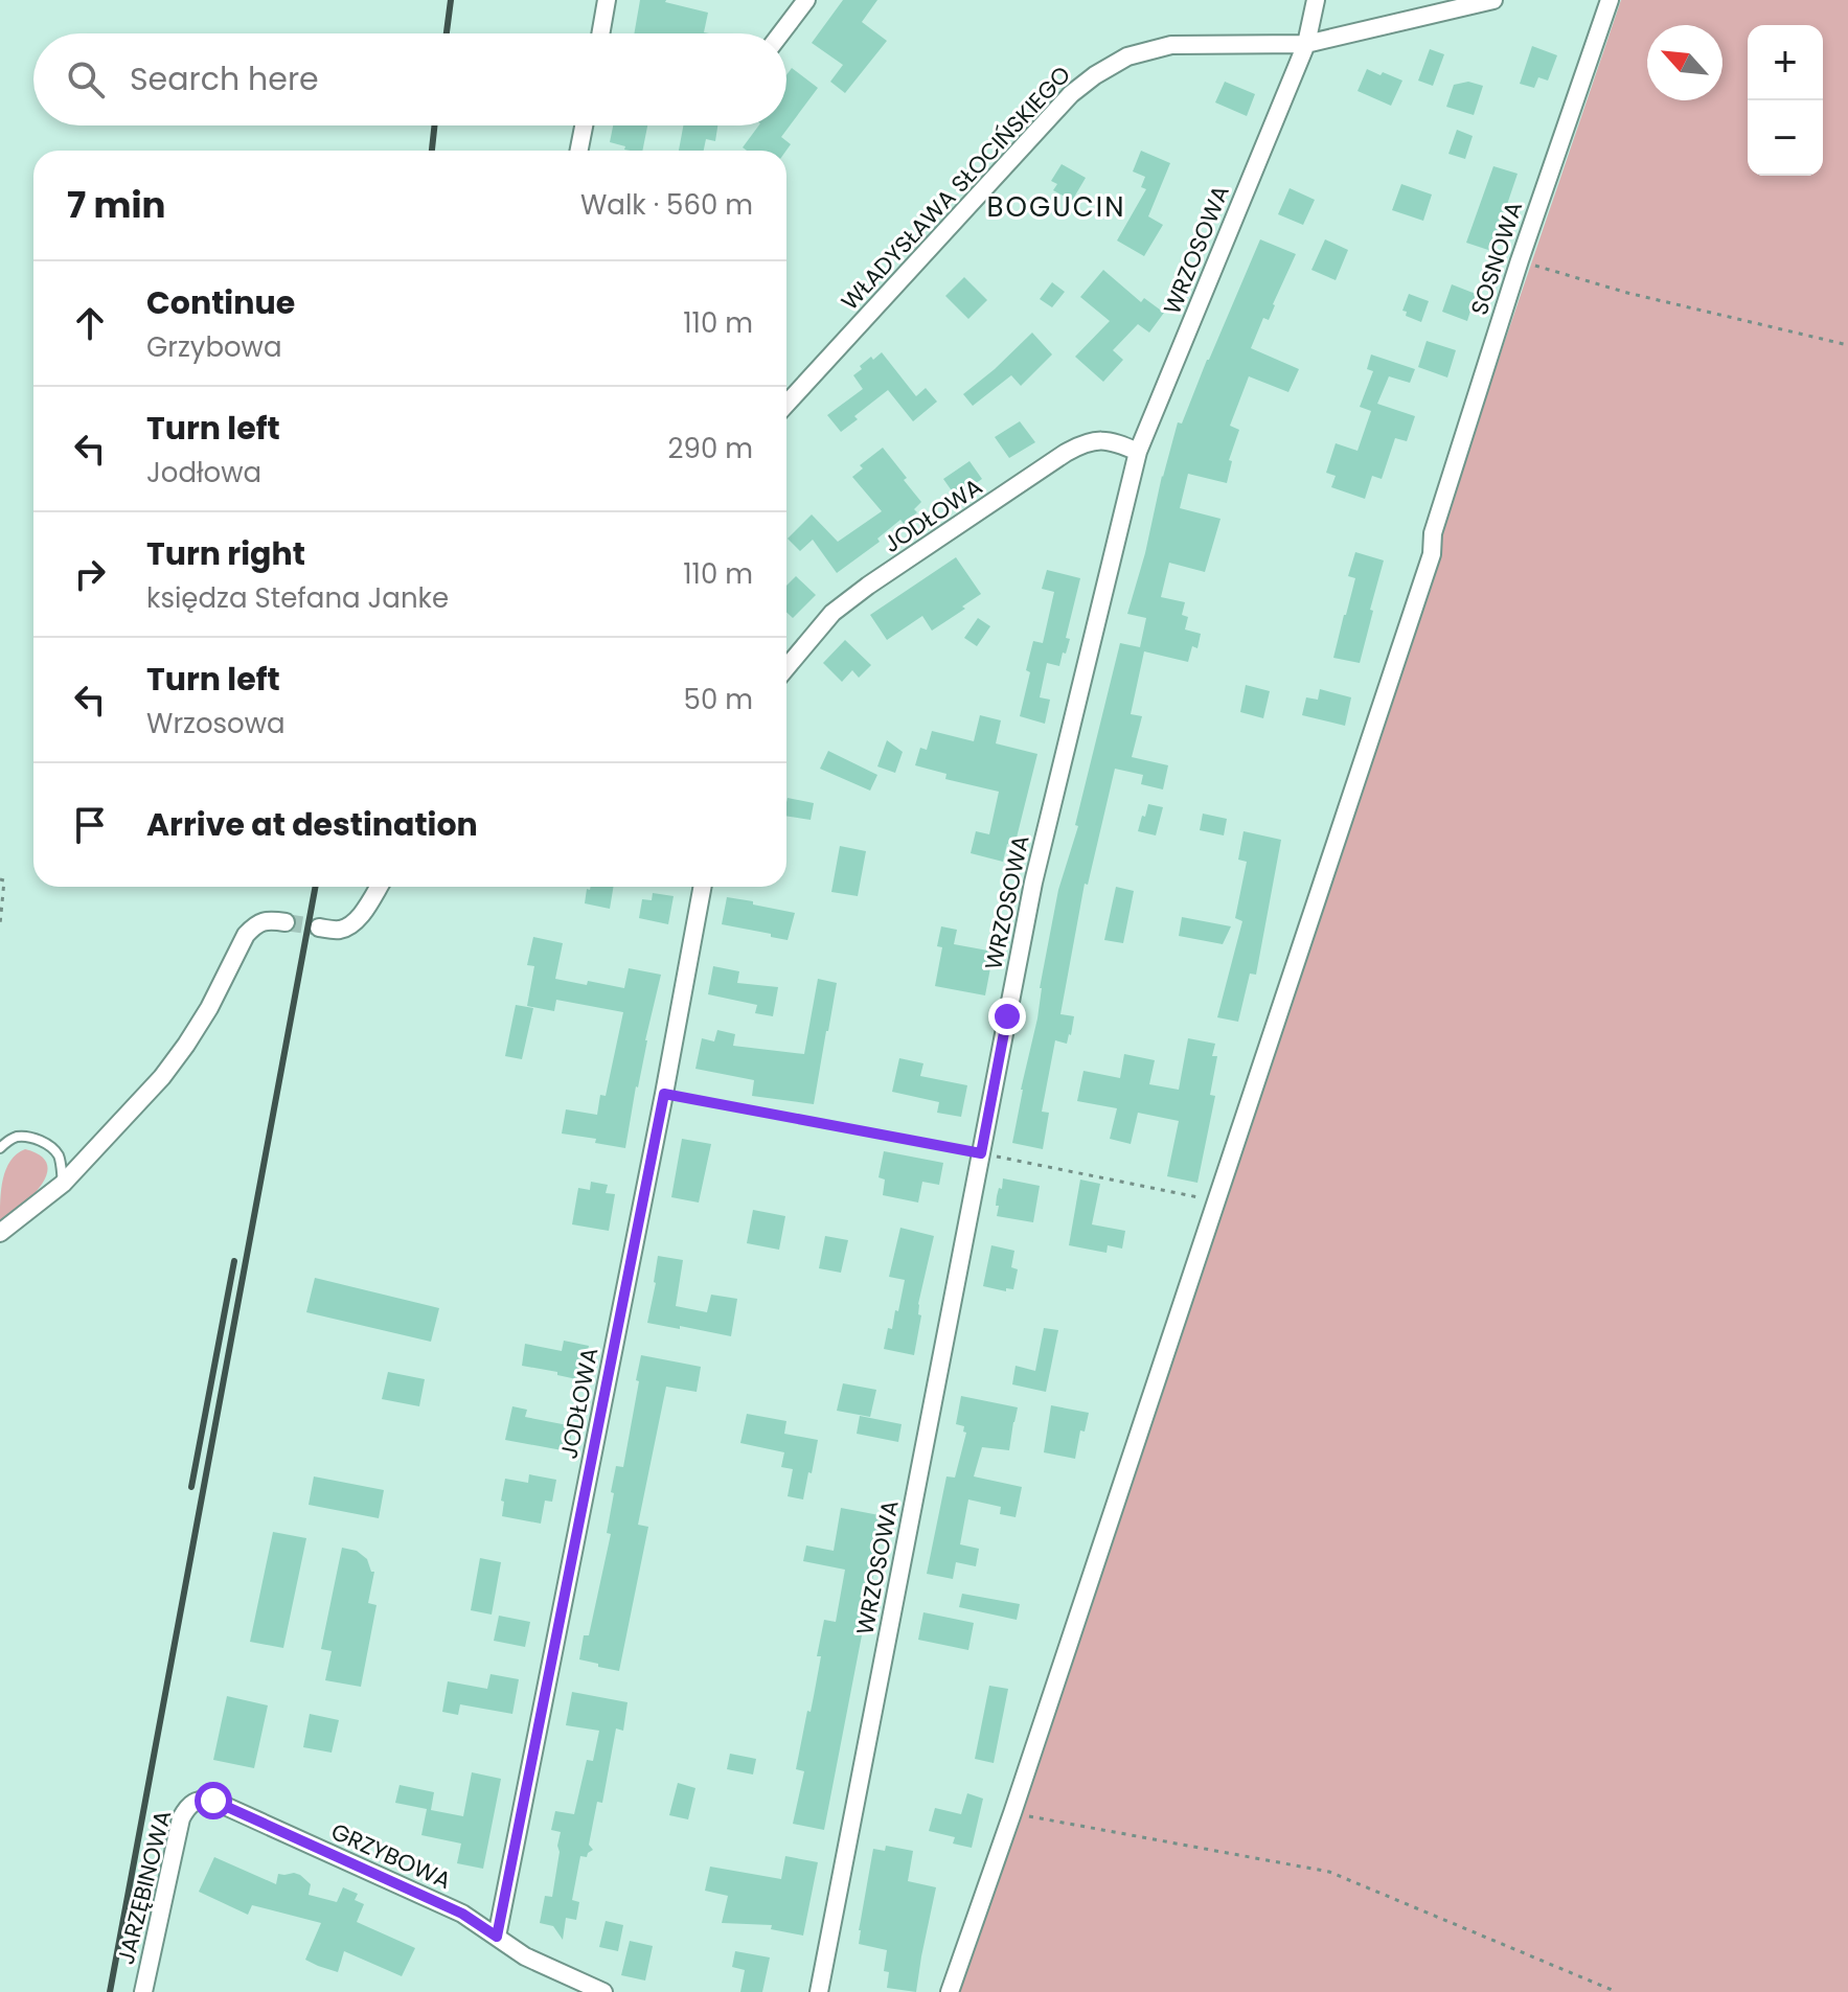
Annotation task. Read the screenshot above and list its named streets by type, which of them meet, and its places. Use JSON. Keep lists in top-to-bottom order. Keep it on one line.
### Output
{"streets":{"street":["WŁADYSŁAWA SŁOCIŃSKIEGO","WRZOSOWA","SOSNOWA","JODŁOWA","GRZYBOWA","JARZĘBINOWA"]},"crossings":[["WŁADYSŁAWA SŁOCIŃSKIEGO","WRZOSOWA"],["WRZOSOWA","JODŁOWA"],["JODŁOWA","GRZYBOWA"],["GRZYBOWA","JARZĘBINOWA"]],"districts":["BOGUCIN"],"north":"top left","page":{"map_buttons":["+","−"],"search":"Search here","heading":["7 min","Walk · 560 m"],"list":[["Continue","Grzybowa","110 m"],["Turn left","Jodłowa","290 m"],["Turn right","księdza Stefana Janke","110 m"],["Turn left","Wrzosowa","50 m"],"Arrive at destination"]}}
